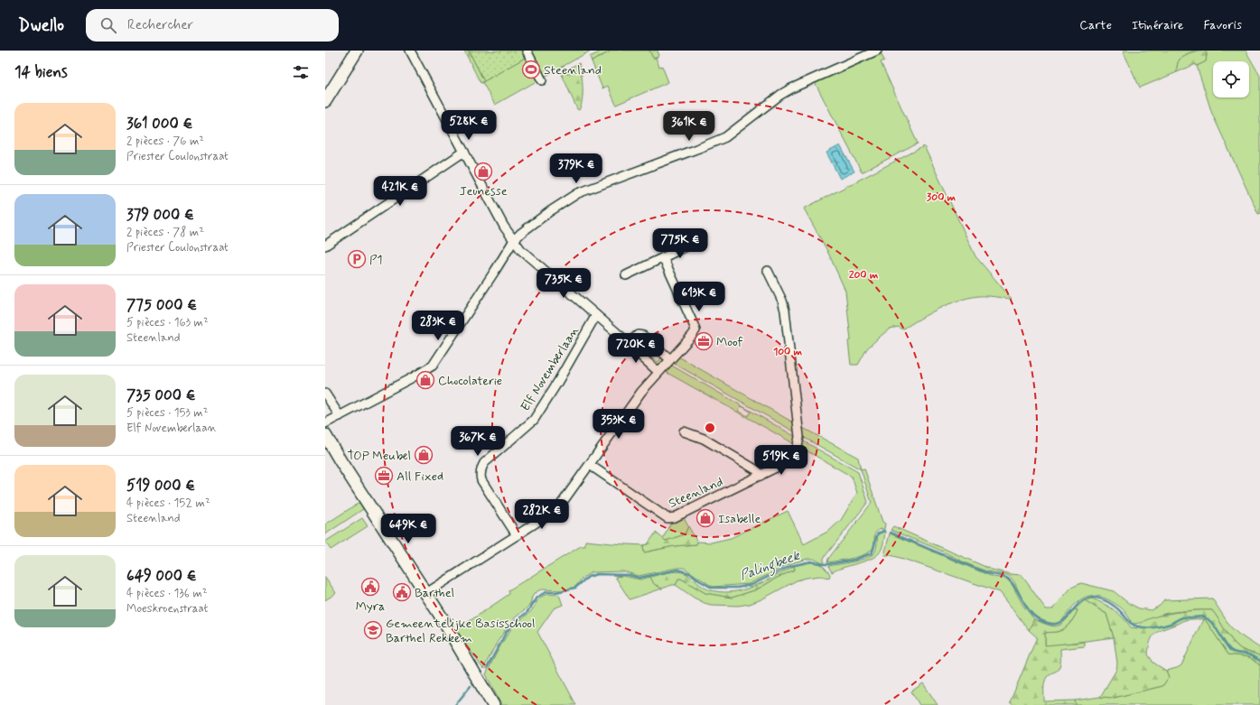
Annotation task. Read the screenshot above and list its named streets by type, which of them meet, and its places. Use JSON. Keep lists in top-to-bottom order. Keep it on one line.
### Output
{"streets":{"street":["Elf Novemberlaan","Steenland"]},"water":["Palingbeek"],"places":{"sports":["Steenland"],"shop":["Jeunesse","Chocolaterie","TOP Meubel","Isabelle"],"parking":["P1"],"office":["Moof","All Fixed"],"public building":["Myra","Barthel"],"school or university":["Gemeentelijke Basisschool Barthel Rekkem"]},"page":{"header":"Dwello","search":"Rechercher","nav":["Carte","Itinéraire","Favoris"],"heading":"14 biens","list":[{"name":"361 000 €","note":"2 pièces · 76 m² · Priester Coulonstraat"},{"name":"379 000 €","note":"2 pièces · 78 m² · Priester Coulonstraat"},{"name":"775 000 €","note":"5 pièces · 163 m² · Steenland"},{"name":"735 000 €","note":"5 pièces · 153 m² · Elf Novemberlaan"},{"name":"519 000 €","note":"4 pièces · 152 m² · Steenland"},{"name":"649 000 €","note":"4 pièces · 136 m² · Moeskroenstraat"}],"price":["528K €","361K €","379K €","421K €","775K €","735K €","613K €","283K €","720K €","353K €","367K €","519K €","282K €","649K €"]},"rings":["300 m","200 m","100 m"]}
